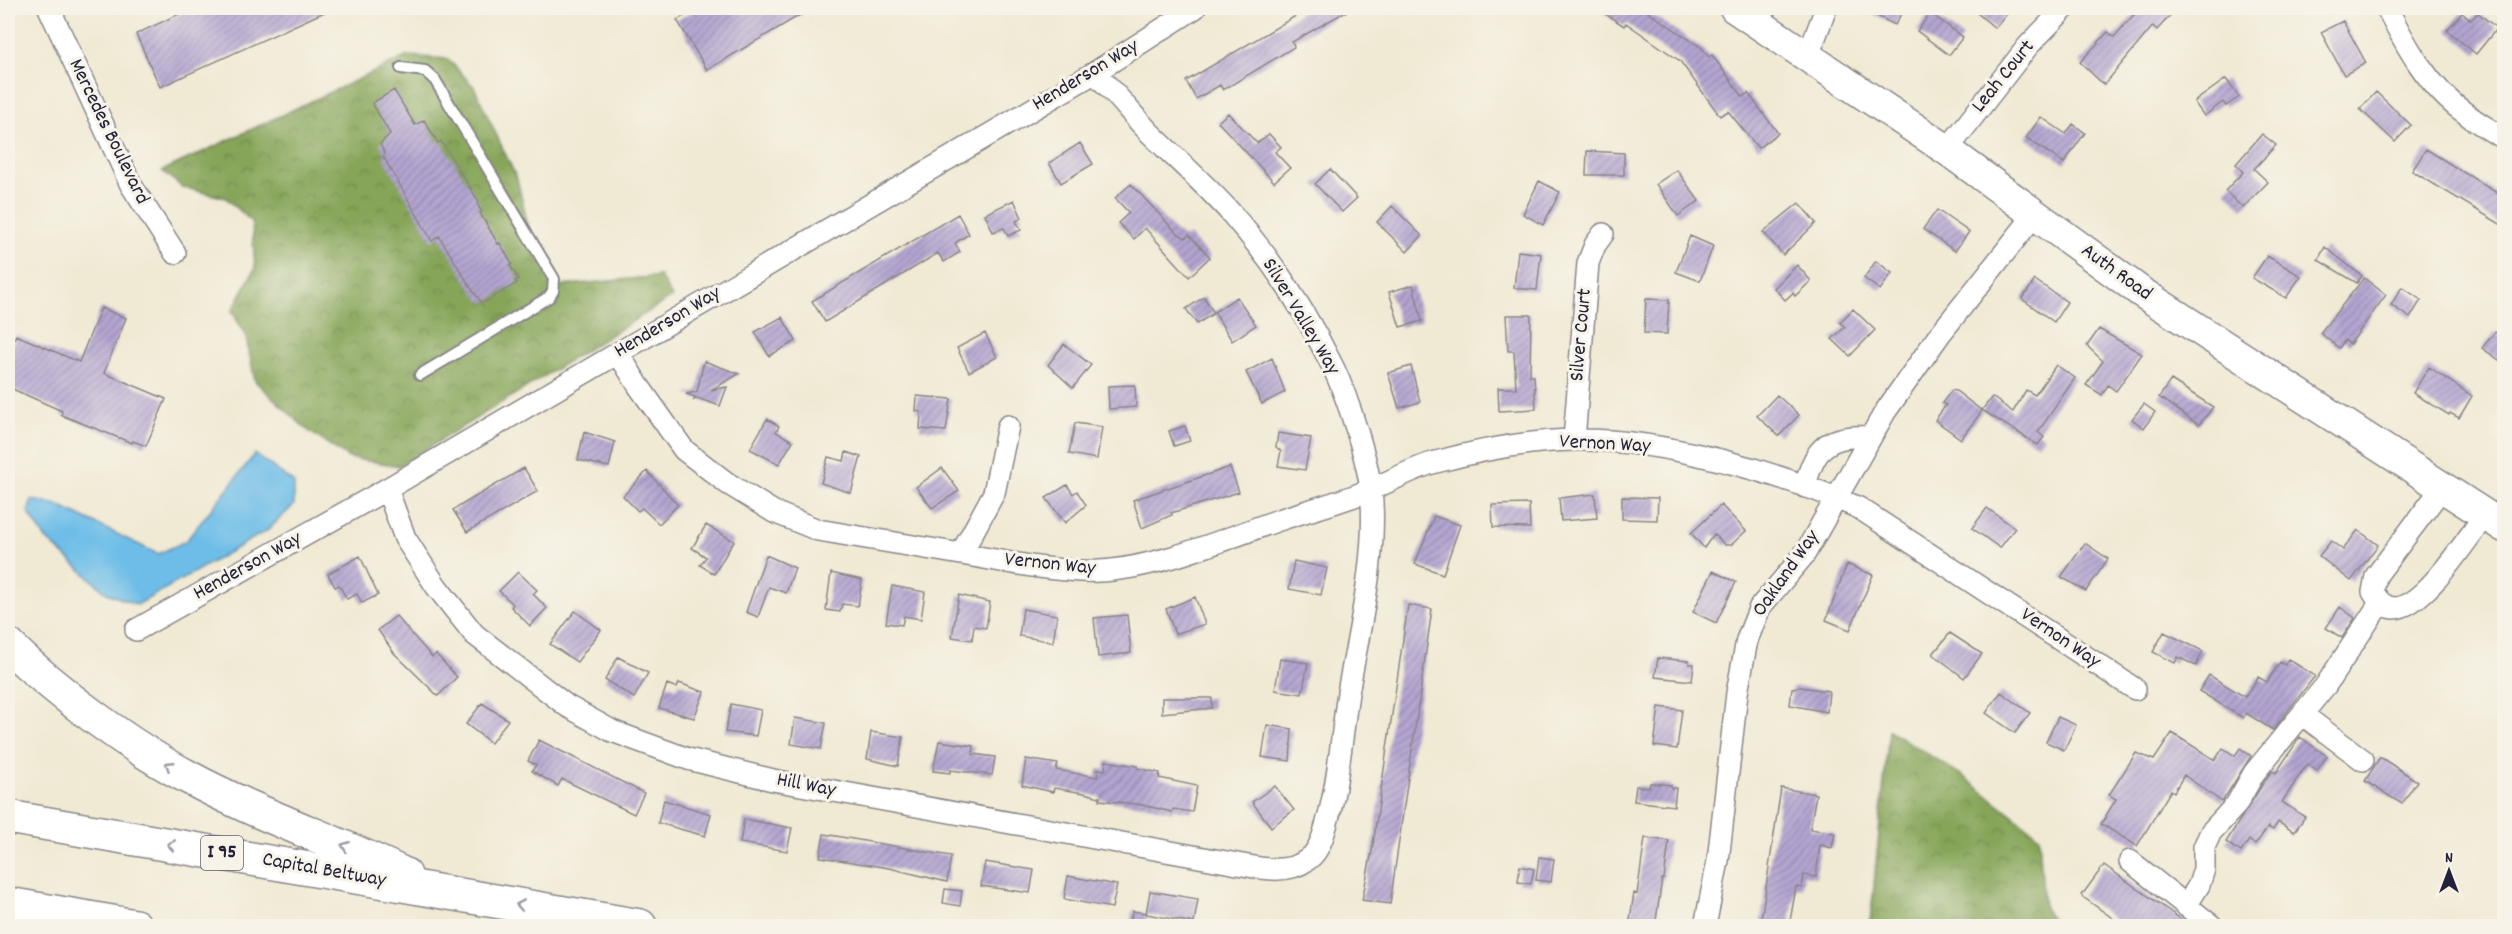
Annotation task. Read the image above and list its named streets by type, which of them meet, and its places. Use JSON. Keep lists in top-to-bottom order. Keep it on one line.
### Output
{"streets":{"highway":["I 95","Capital Beltway"],"main road":["Auth Road"],"street":["Henderson Way","Leah Court","Mercedes Boulevard","Silver Valley Way","Silver Court","Vernon Way","Oakland Way","Hill Way"]},"crossings":[["Henderson Way","Silver Valley Way"],["Henderson Way","Vernon Way"],["Henderson Way","Hill Way"],["Leah Court","Auth Road"],["Auth Road","Oakland Way"],["Silver Valley Way","Vernon Way"],["Silver Valley Way","Hill Way"],["Silver Court","Vernon Way"],["Vernon Way","Oakland Way"]],"north":"top"}
